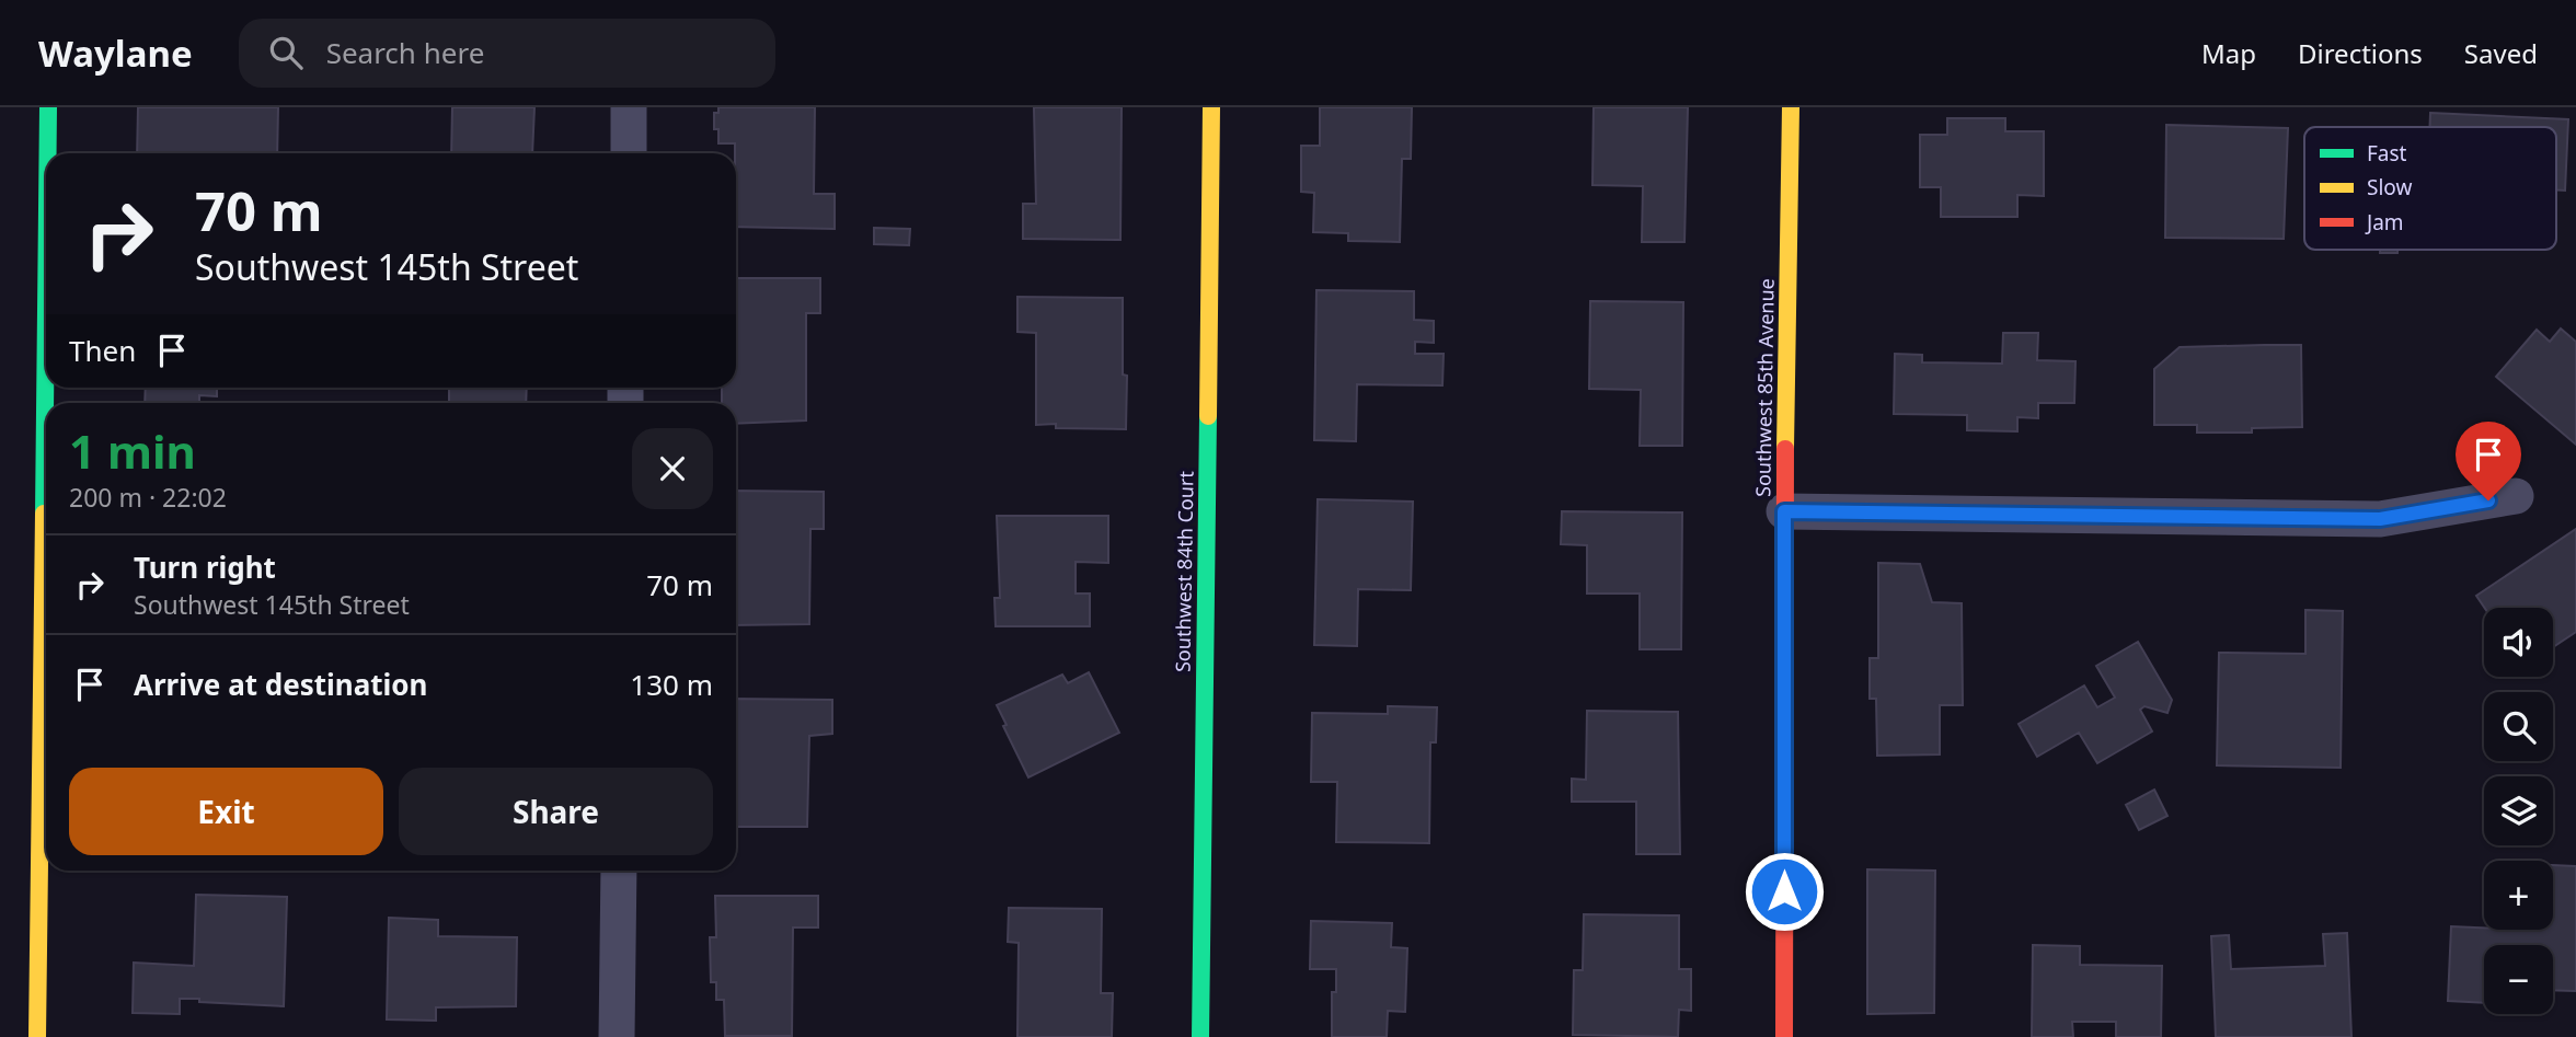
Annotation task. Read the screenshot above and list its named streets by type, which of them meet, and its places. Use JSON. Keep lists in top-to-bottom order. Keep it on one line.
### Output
{"streets":{"street":["Southwest 85th Avenue","Southwest 84th Court"]},"legend":["Fast","Slow","Jam"],"page":{"header":"Waylane","search":"Search here","nav":["Map","Directions","Saved"],"turn":["70 m","Southwest 145th Street"],"then":"Then","heading":["1 min","200 m · 22:02"],"list":[{"name":"Turn right","note":"Southwest 145th Street","value":"70 m"},{"name":"Arrive at destination","value":"130 m"}],"map_buttons":["+","−"],"buttons":["Exit","Share"]}}
